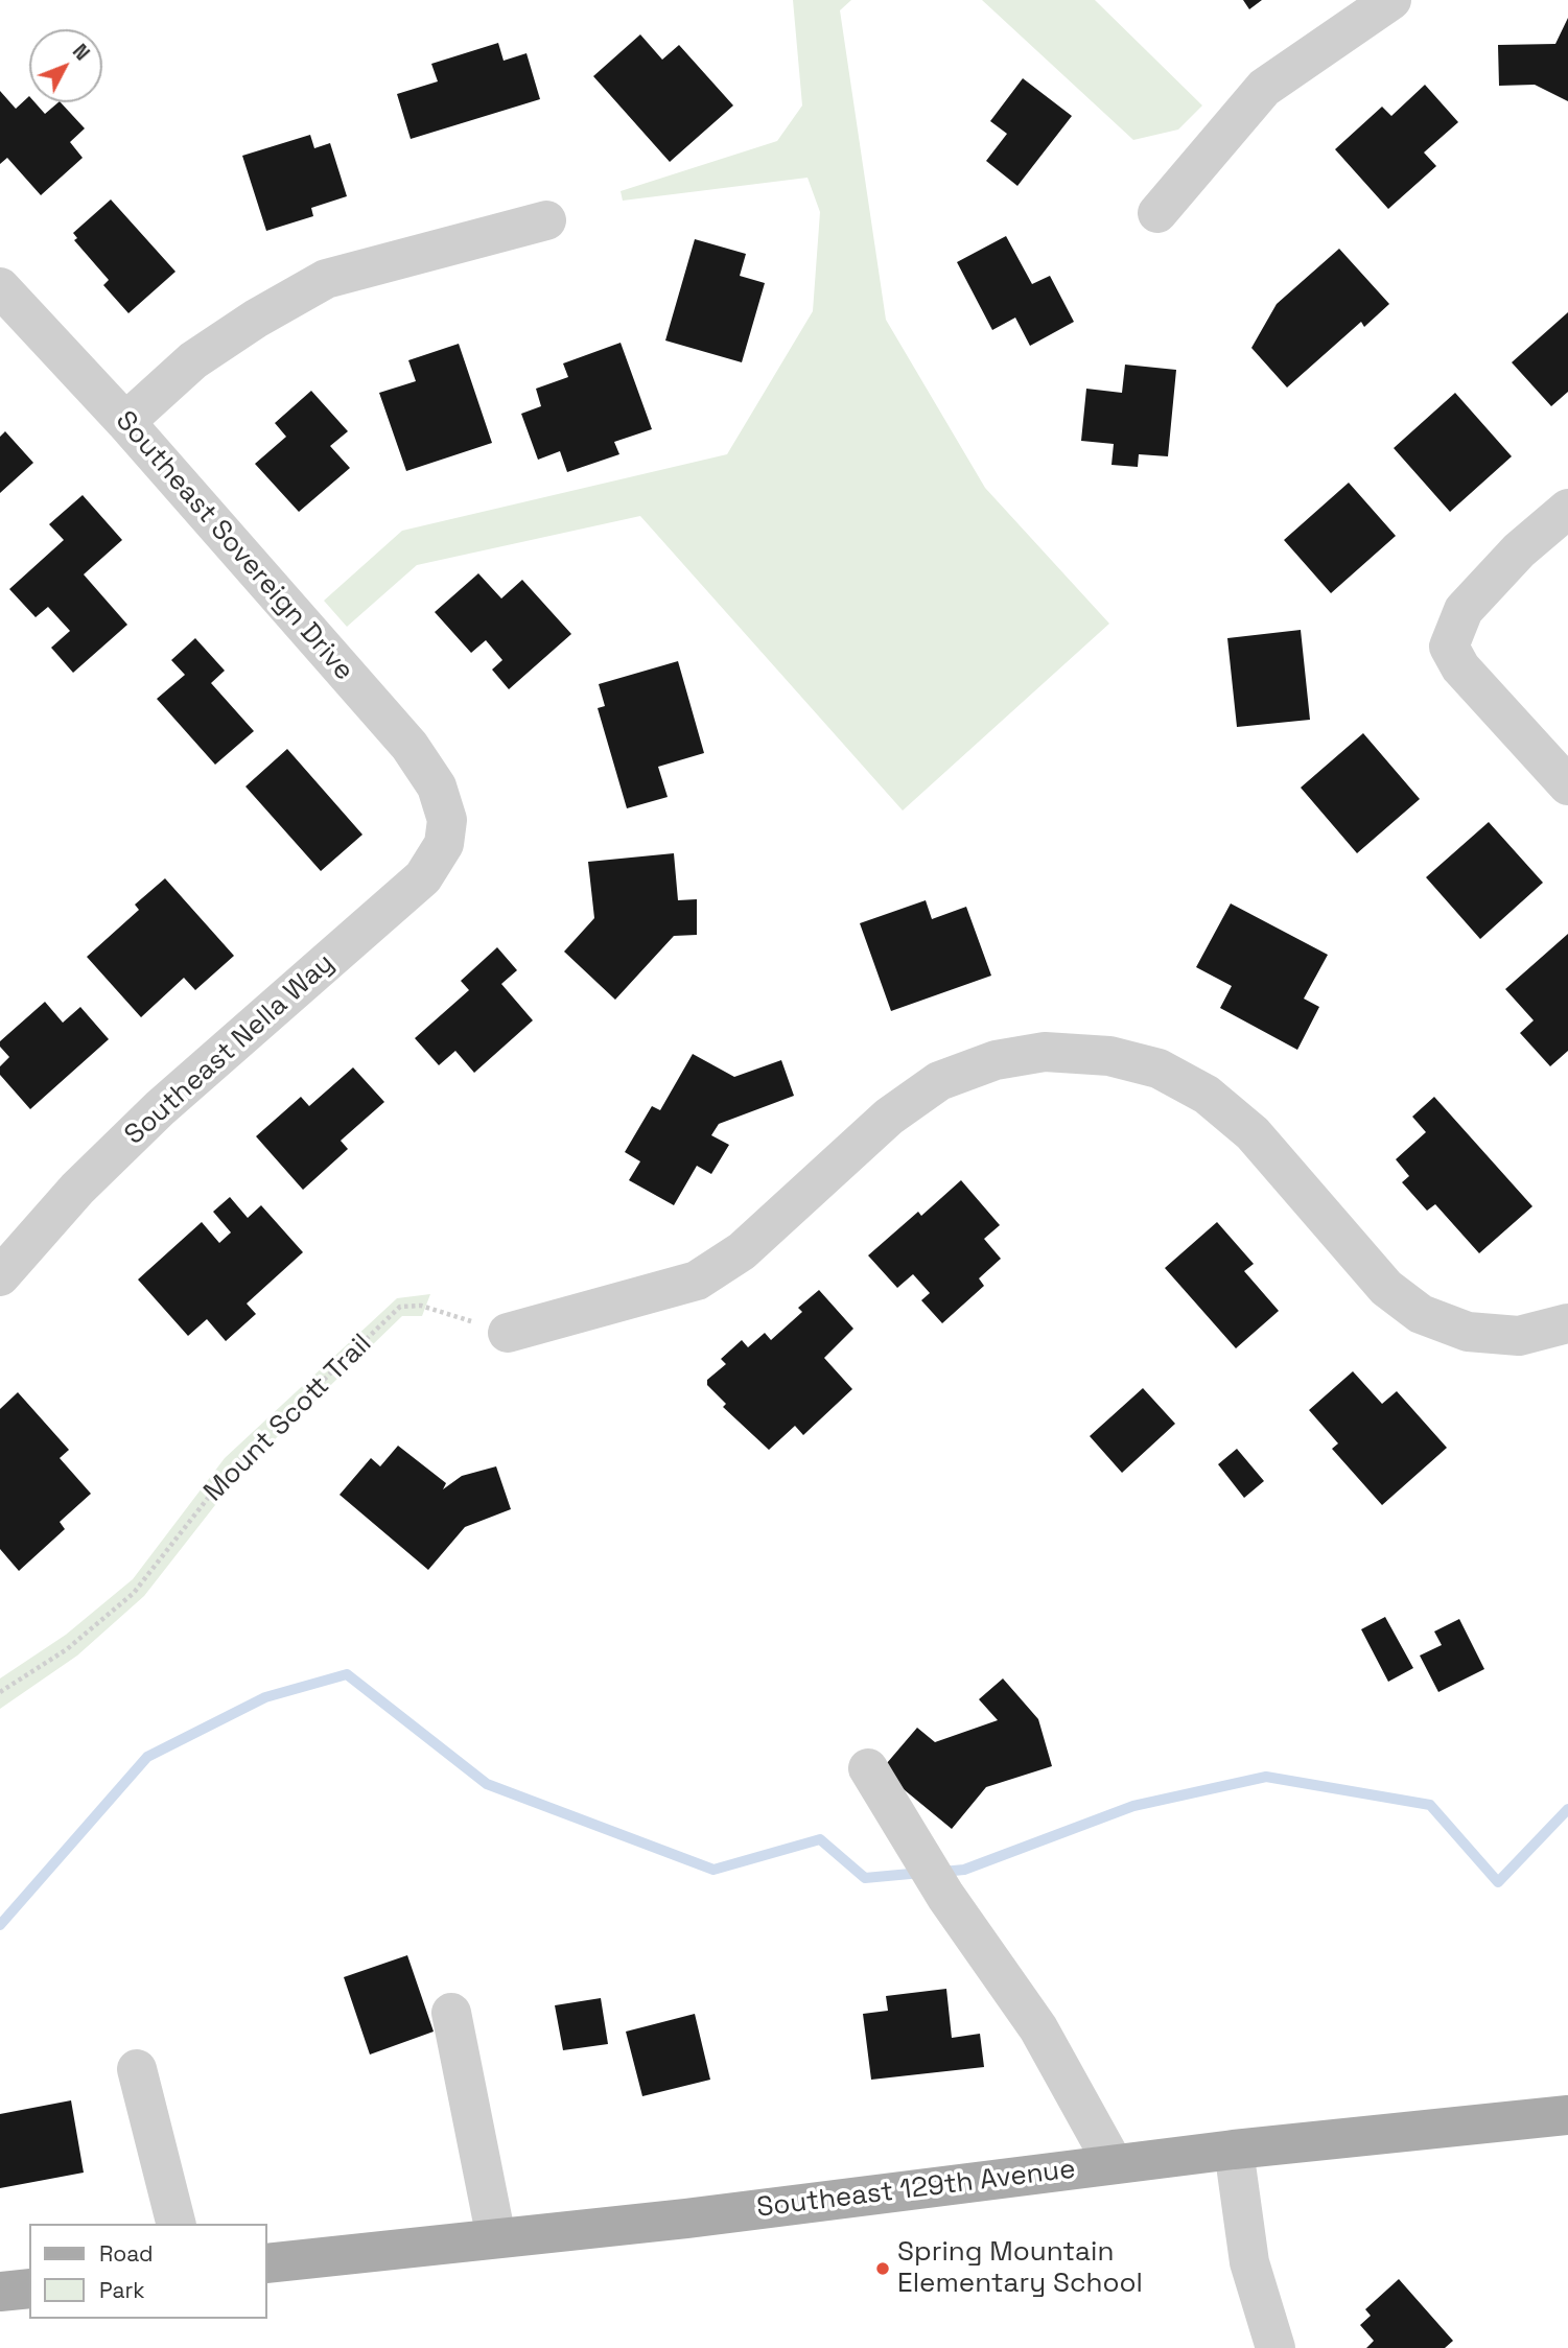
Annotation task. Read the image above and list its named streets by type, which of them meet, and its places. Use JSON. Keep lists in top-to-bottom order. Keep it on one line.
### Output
{"streets":{"main road":["Southeast 129th Avenue"],"street":["Southeast Sovereign Drive","Southeast Nella Way"],"path":["Mount Scott Trail"]},"crossings":[["Southeast Sovereign Drive","Southeast Nella Way"]],"places":["Spring Mountain Elementary School"],"legend":["Road","Park"],"north":"top right"}
